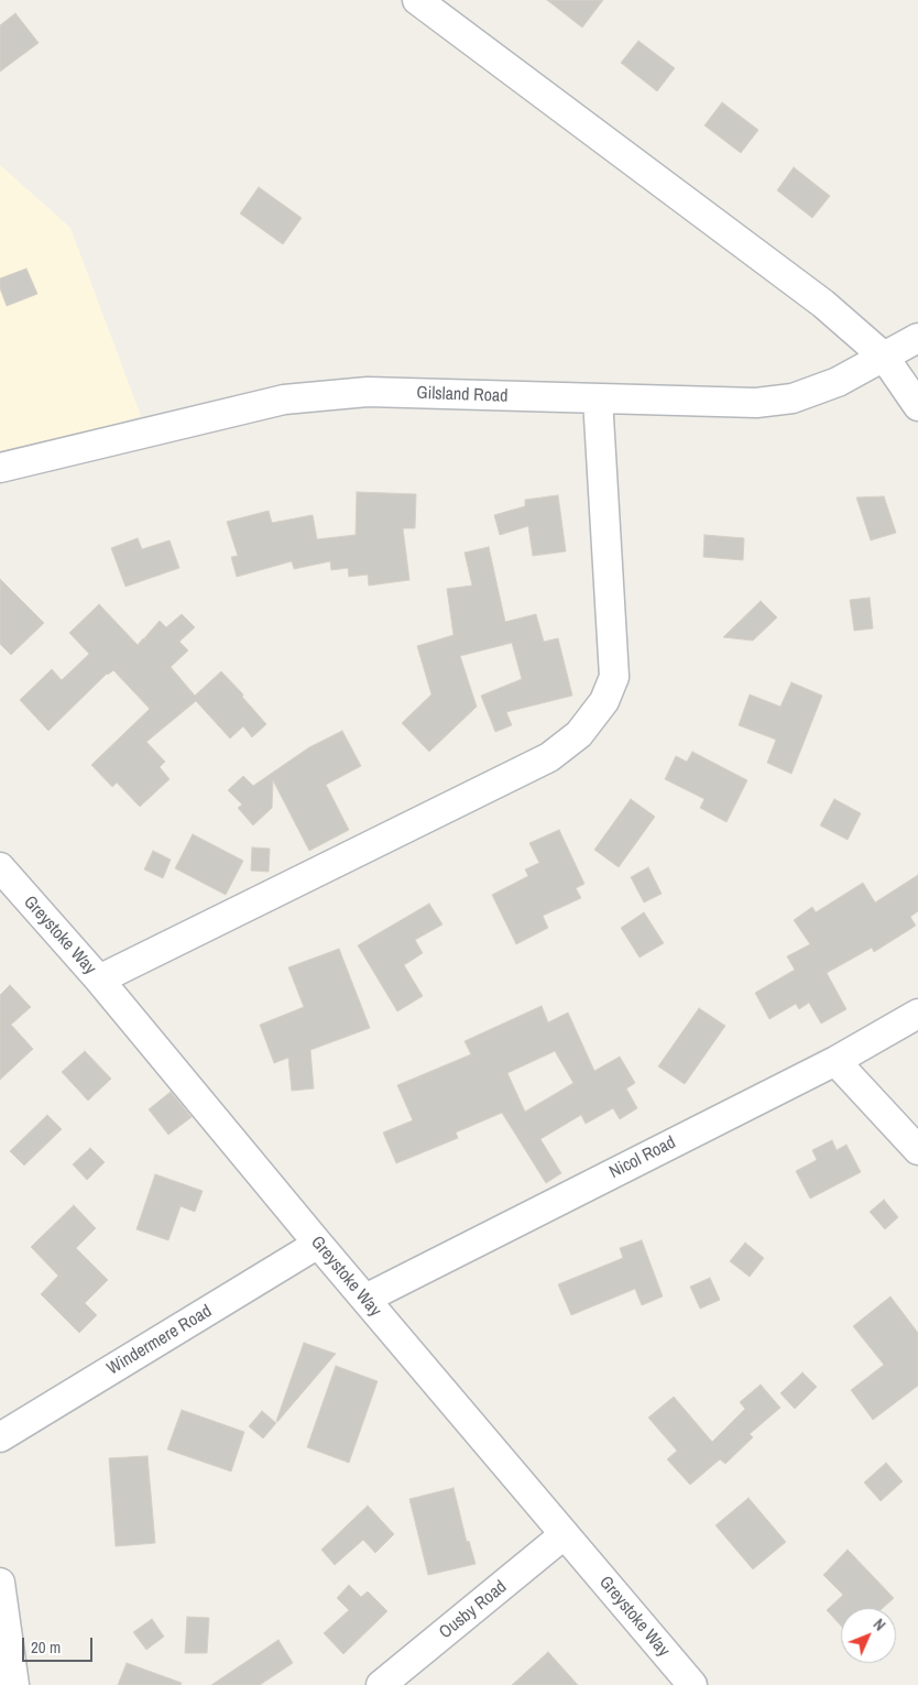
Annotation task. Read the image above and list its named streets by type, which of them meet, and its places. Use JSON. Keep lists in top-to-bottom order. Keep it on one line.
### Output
{"streets":{"street":["Gilsland Road","Greystoke Way","Nicol Road","Windermere Road","Ousby Road"]},"crossings":[["Greystoke Way","Nicol Road"],["Greystoke Way","Windermere Road"],["Greystoke Way","Ousby Road"]],"scale_bar":"20 m","north":"top right"}
